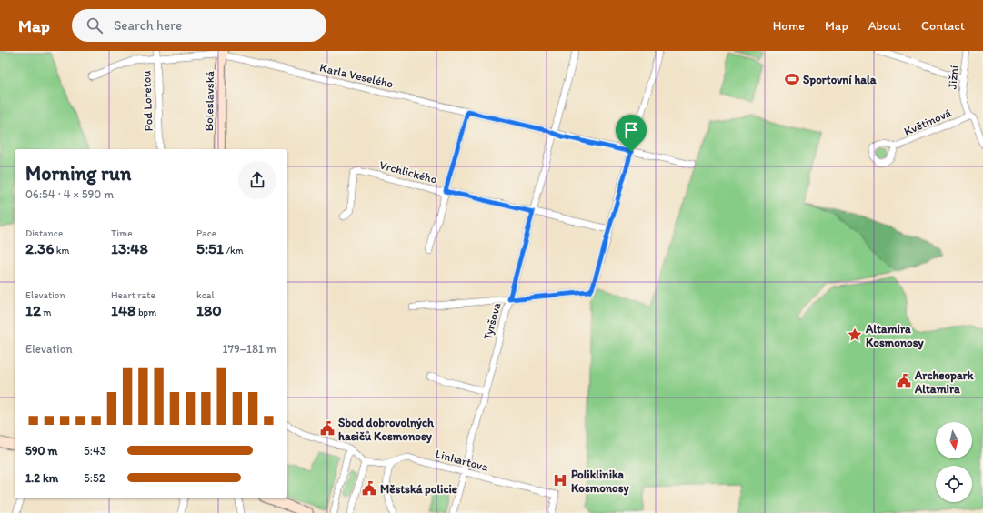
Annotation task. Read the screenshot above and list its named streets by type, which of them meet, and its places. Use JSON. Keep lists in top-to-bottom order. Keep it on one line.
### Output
{"streets":{"street":["Karla Veselého","Jižní","Pod Loretou","Boleslavská","Květinová","Vrchlického","Tyršova","Linhartova"]},"crossings":[["Karla Veselého","Pod Loretou"],["Karla Veselého","Boleslavská"],["Karla Veselého","Tyršova"],["Jižní","Květinová"],["Vrchlického","Tyršova"],["Tyršova","Linhartova"]],"places":{"sports":["Sportovní hala"],"place":["Altamira Kosmonosy"],"public building":["Archeopark Altamira","Sbod dobrovolných hasičů Kosmonosy","Městská policie"],"hospital":["Poliklinika Kosmonosy"]},"north":"bottom","page":{"header":"Map","search":"Search here","nav":["Home","Map","About","Contact"],"heading":["Morning run","06:54 · 4 × 590 m"],"stats":[["Distance","2.36 km"],["Time","13:48"],["Pace","5:51 /km"],["Elevation","12 m"],["Heart rate","148 bpm"],["kcal","180"]],"chart":["Elevation","179–181 m"],"list":[{"name":"590 m","note":"5:43"},{"name":"1.2 km","note":"5:52"}]}}
